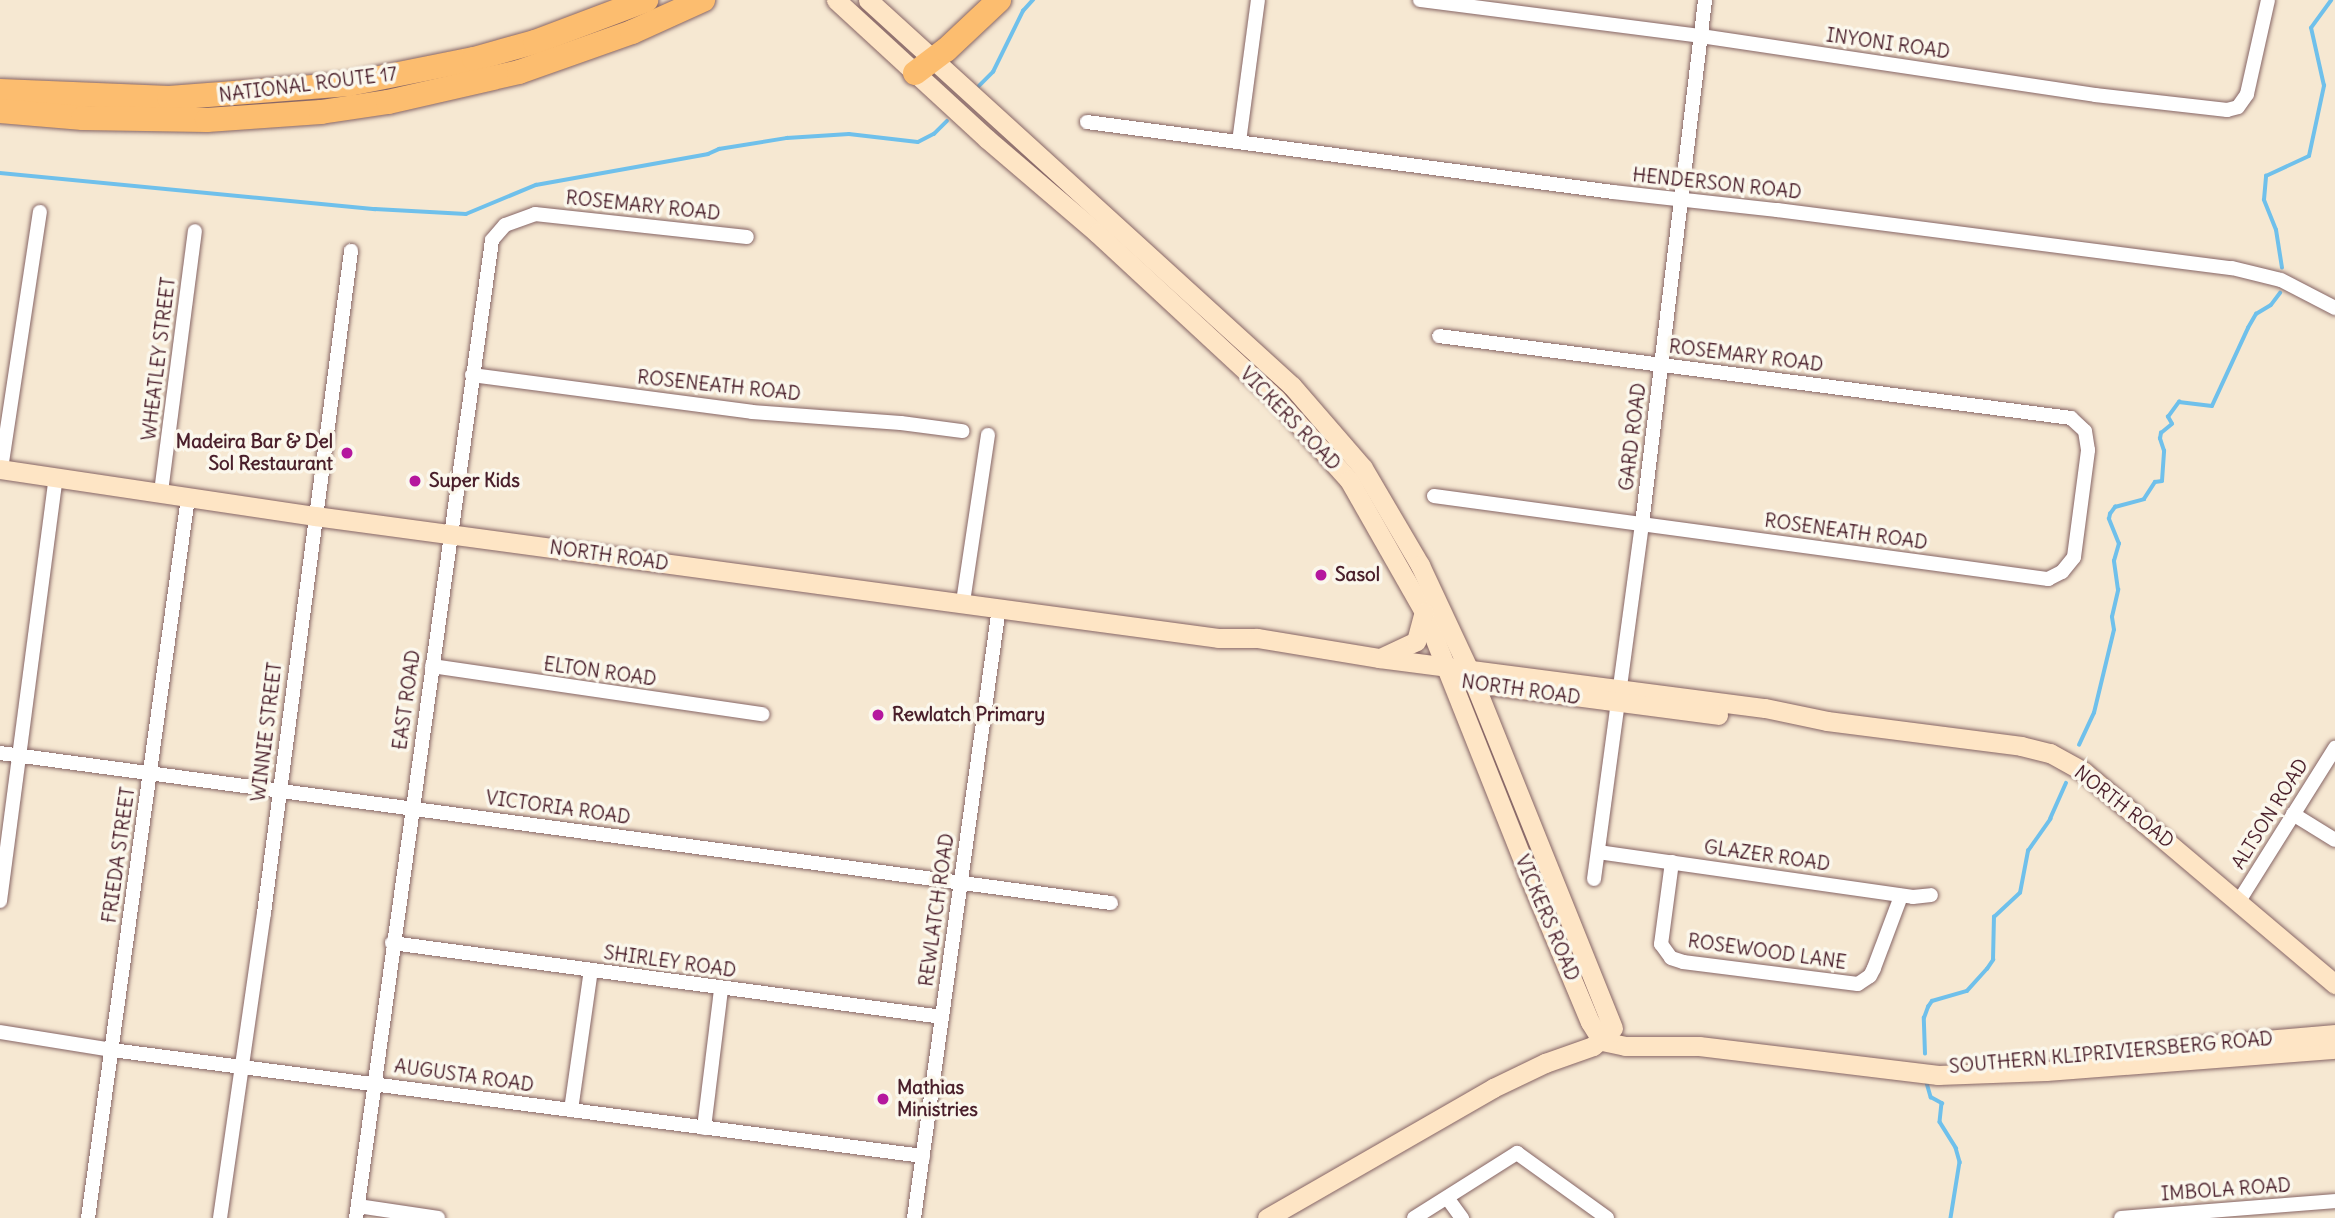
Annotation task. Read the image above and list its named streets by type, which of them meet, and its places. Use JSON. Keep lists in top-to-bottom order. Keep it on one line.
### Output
{"streets":{"highway":["NATIONAL ROUTE 17"],"main road":["VICKERS ROAD","NORTH ROAD","SOUTHERN KLIPRIVIERSBERG ROAD"],"street":["INYONI ROAD","HENDERSON ROAD","ROSEMARY ROAD","WHEATLEY STREET","ROSENEATH ROAD","GARD ROAD","ELTON ROAD","EAST ROAD","WINNIE STREET","VICTORIA ROAD","ALTSON ROAD","FRIEDA STREET","GLAZER ROAD","REWLATCH ROAD","ROSEWOOD LANE","SHIRLEY ROAD","AUGUSTA ROAD","IMBOLA ROAD"]},"crossings":[["INYONI ROAD","GARD ROAD"],["HENDERSON ROAD","GARD ROAD"],["ROSEMARY ROAD","ROSENEATH ROAD"],["ROSEMARY ROAD","GARD ROAD"],["ROSEMARY ROAD","EAST ROAD"],["WHEATLEY STREET","NORTH ROAD"],["ROSENEATH ROAD","GARD ROAD"],["ROSENEATH ROAD","EAST ROAD"],["VICKERS ROAD","NORTH ROAD"],["VICKERS ROAD","SOUTHERN KLIPRIVIERSBERG ROAD"],["GARD ROAD","NORTH ROAD"],["GARD ROAD","GLAZER ROAD"],["NORTH ROAD","EAST ROAD"],["NORTH ROAD","WINNIE STREET"],["NORTH ROAD","ALTSON ROAD"],["NORTH ROAD","FRIEDA STREET"],["NORTH ROAD","REWLATCH ROAD"],["ELTON ROAD","EAST ROAD"],["EAST ROAD","VICTORIA ROAD"],["EAST ROAD","SHIRLEY ROAD"],["EAST ROAD","AUGUSTA ROAD"],["WINNIE STREET","VICTORIA ROAD"],["WINNIE STREET","AUGUSTA ROAD"],["VICTORIA ROAD","FRIEDA STREET"],["VICTORIA ROAD","REWLATCH ROAD"],["FRIEDA STREET","AUGUSTA ROAD"],["GLAZER ROAD","ROSEWOOD LANE"],["REWLATCH ROAD","SHIRLEY ROAD"],["REWLATCH ROAD","AUGUSTA ROAD"]],"places":["Madeira Bar & Del Sol Restaurant","Super Kids","Sasol","Rewlatch Primary","Mathias Ministries"]}
